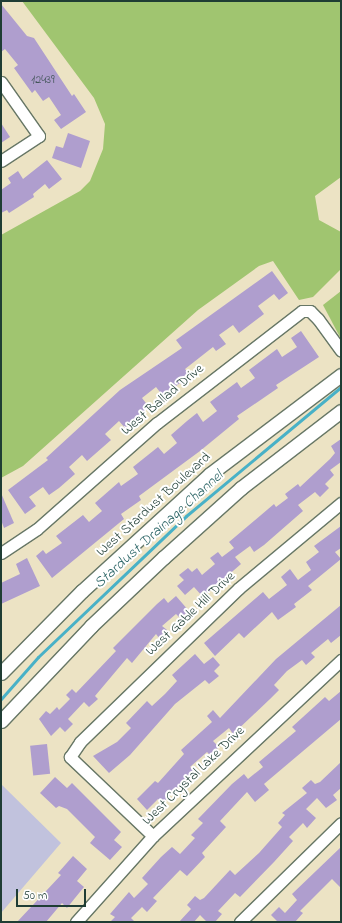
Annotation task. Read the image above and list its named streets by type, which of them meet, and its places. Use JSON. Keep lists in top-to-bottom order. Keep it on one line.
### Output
{"streets":{"street":["West Ballad Drive","West Stardust Boulevard","West Gable Hill Drive","West Crystal Lake Drive"]},"crossings":[["West Gable Hill Drive","West Crystal Lake Drive"]],"water":["Stardust Drainage Channel"],"house_numbers":["12439"],"scale_bar":"50 m"}
